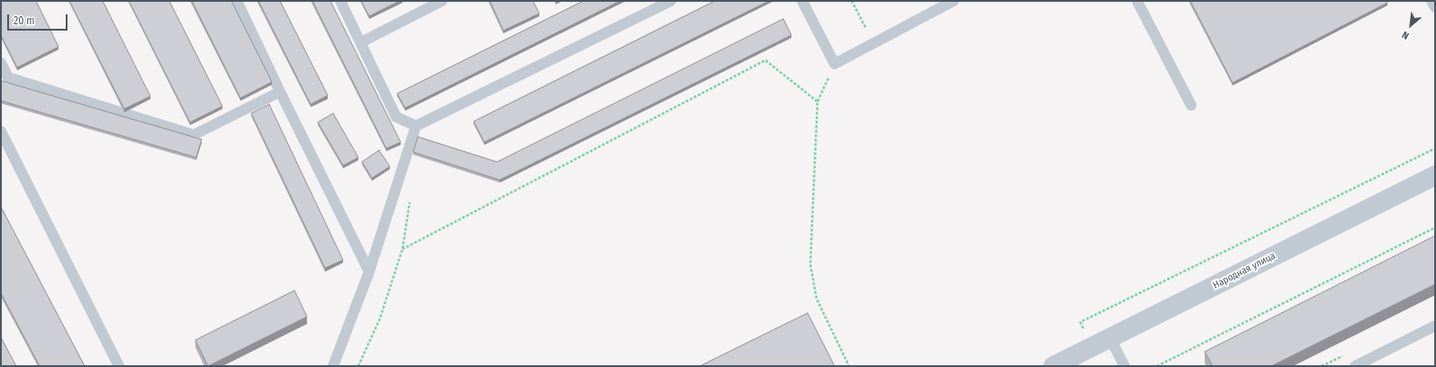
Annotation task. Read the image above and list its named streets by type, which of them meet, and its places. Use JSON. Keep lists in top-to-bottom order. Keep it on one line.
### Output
{"streets":{"street":["Народная улица"]},"scale_bar":"20 m","north":"bottom left"}
